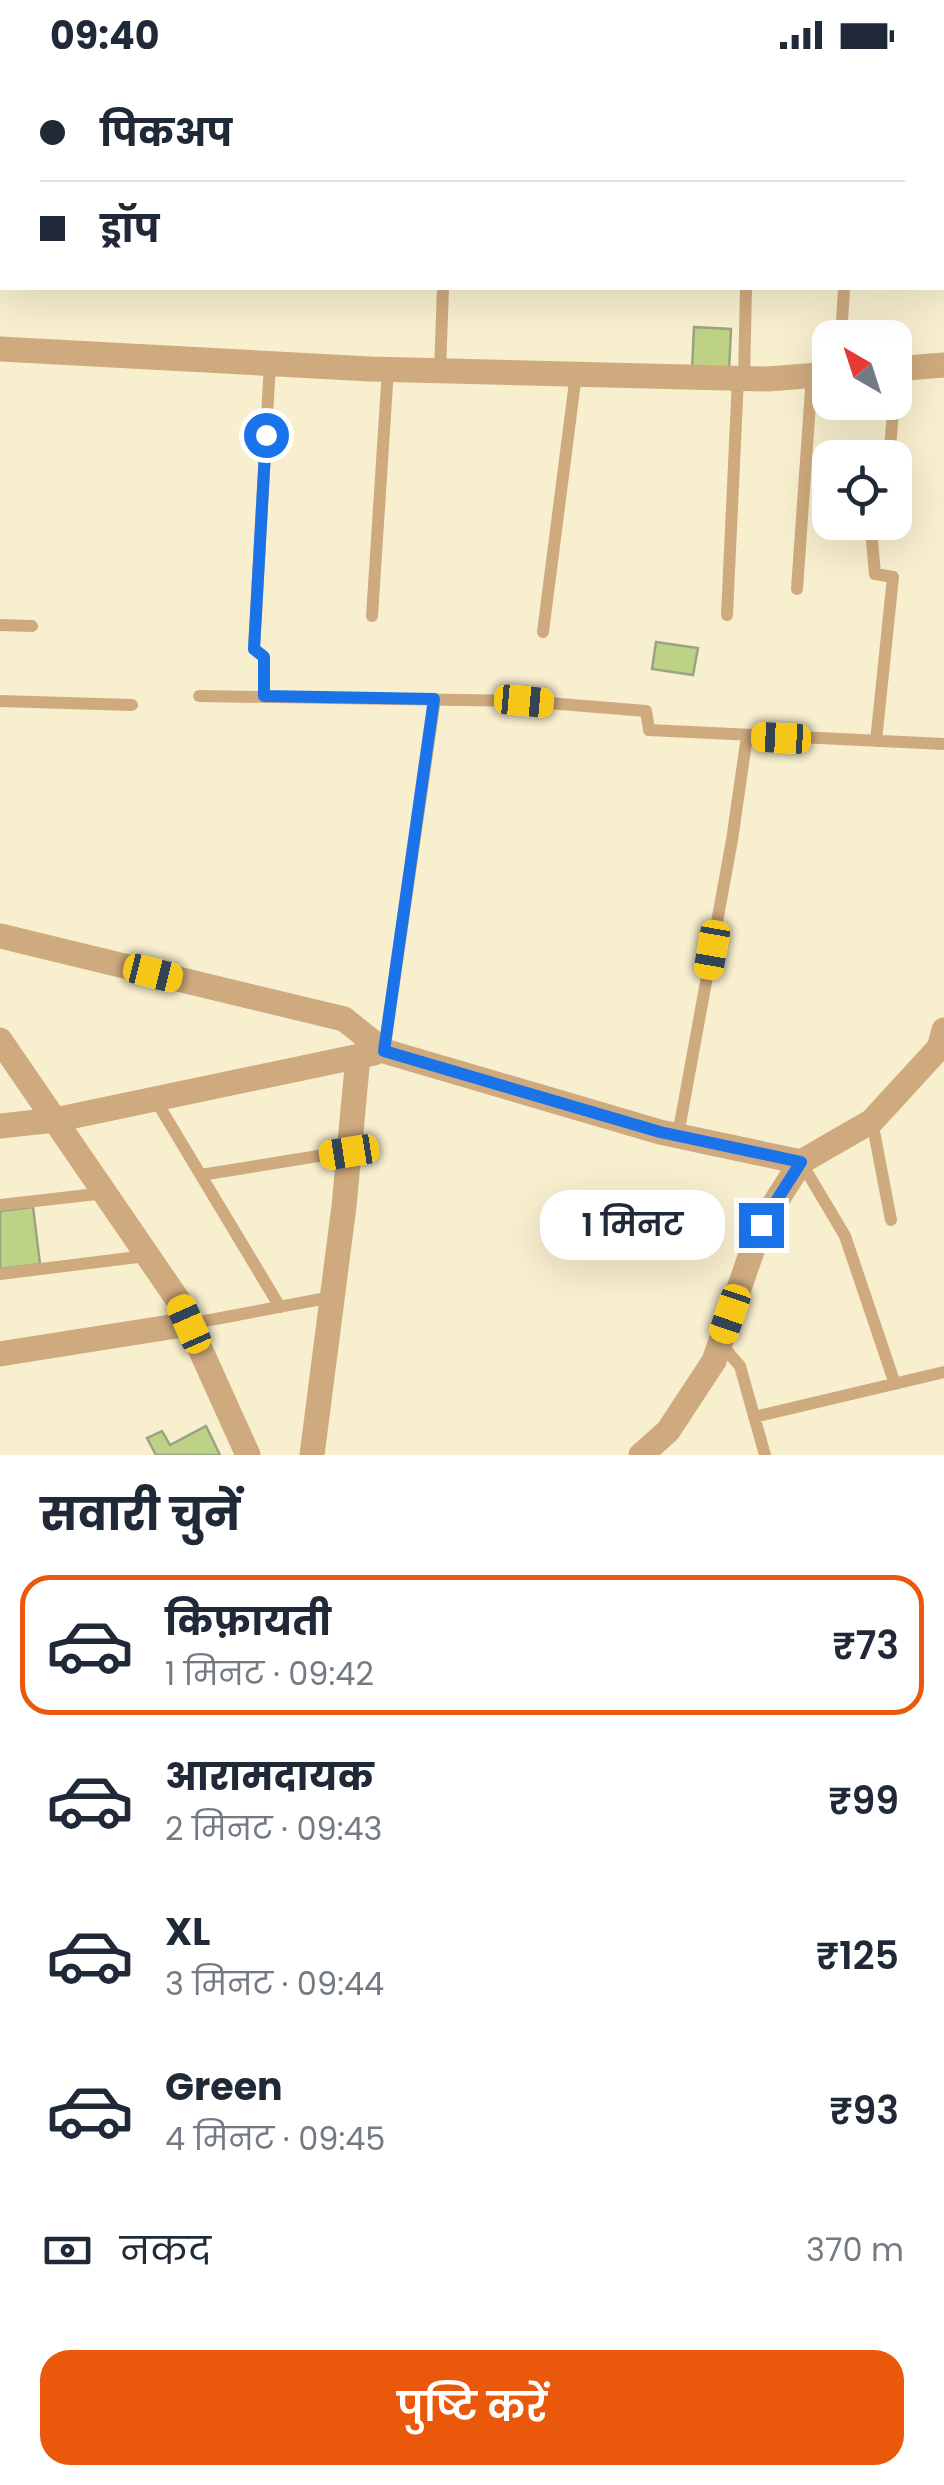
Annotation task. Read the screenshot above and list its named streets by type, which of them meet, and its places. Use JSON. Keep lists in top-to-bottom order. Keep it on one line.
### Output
{"north":"top left","page":{"status":"09:40","banner":["पिकअप","ड्रॉप"],"bubble":"1 मिनट","heading":"सवारी चुनें","list":[{"name":"किफ़ायती","note":"1 मिनट · 09:42","value":"₹73"},{"name":"आरामदायक","note":"2 मिनट · 09:43","value":"₹99"},{"name":"XL","note":"3 मिनट · 09:44","value":"₹125"},{"name":"Green","note":"4 मिनट · 09:45","value":"₹93"}],"pay":["नकद","370 m"],"buttons":"पुष्टि करें"}}
